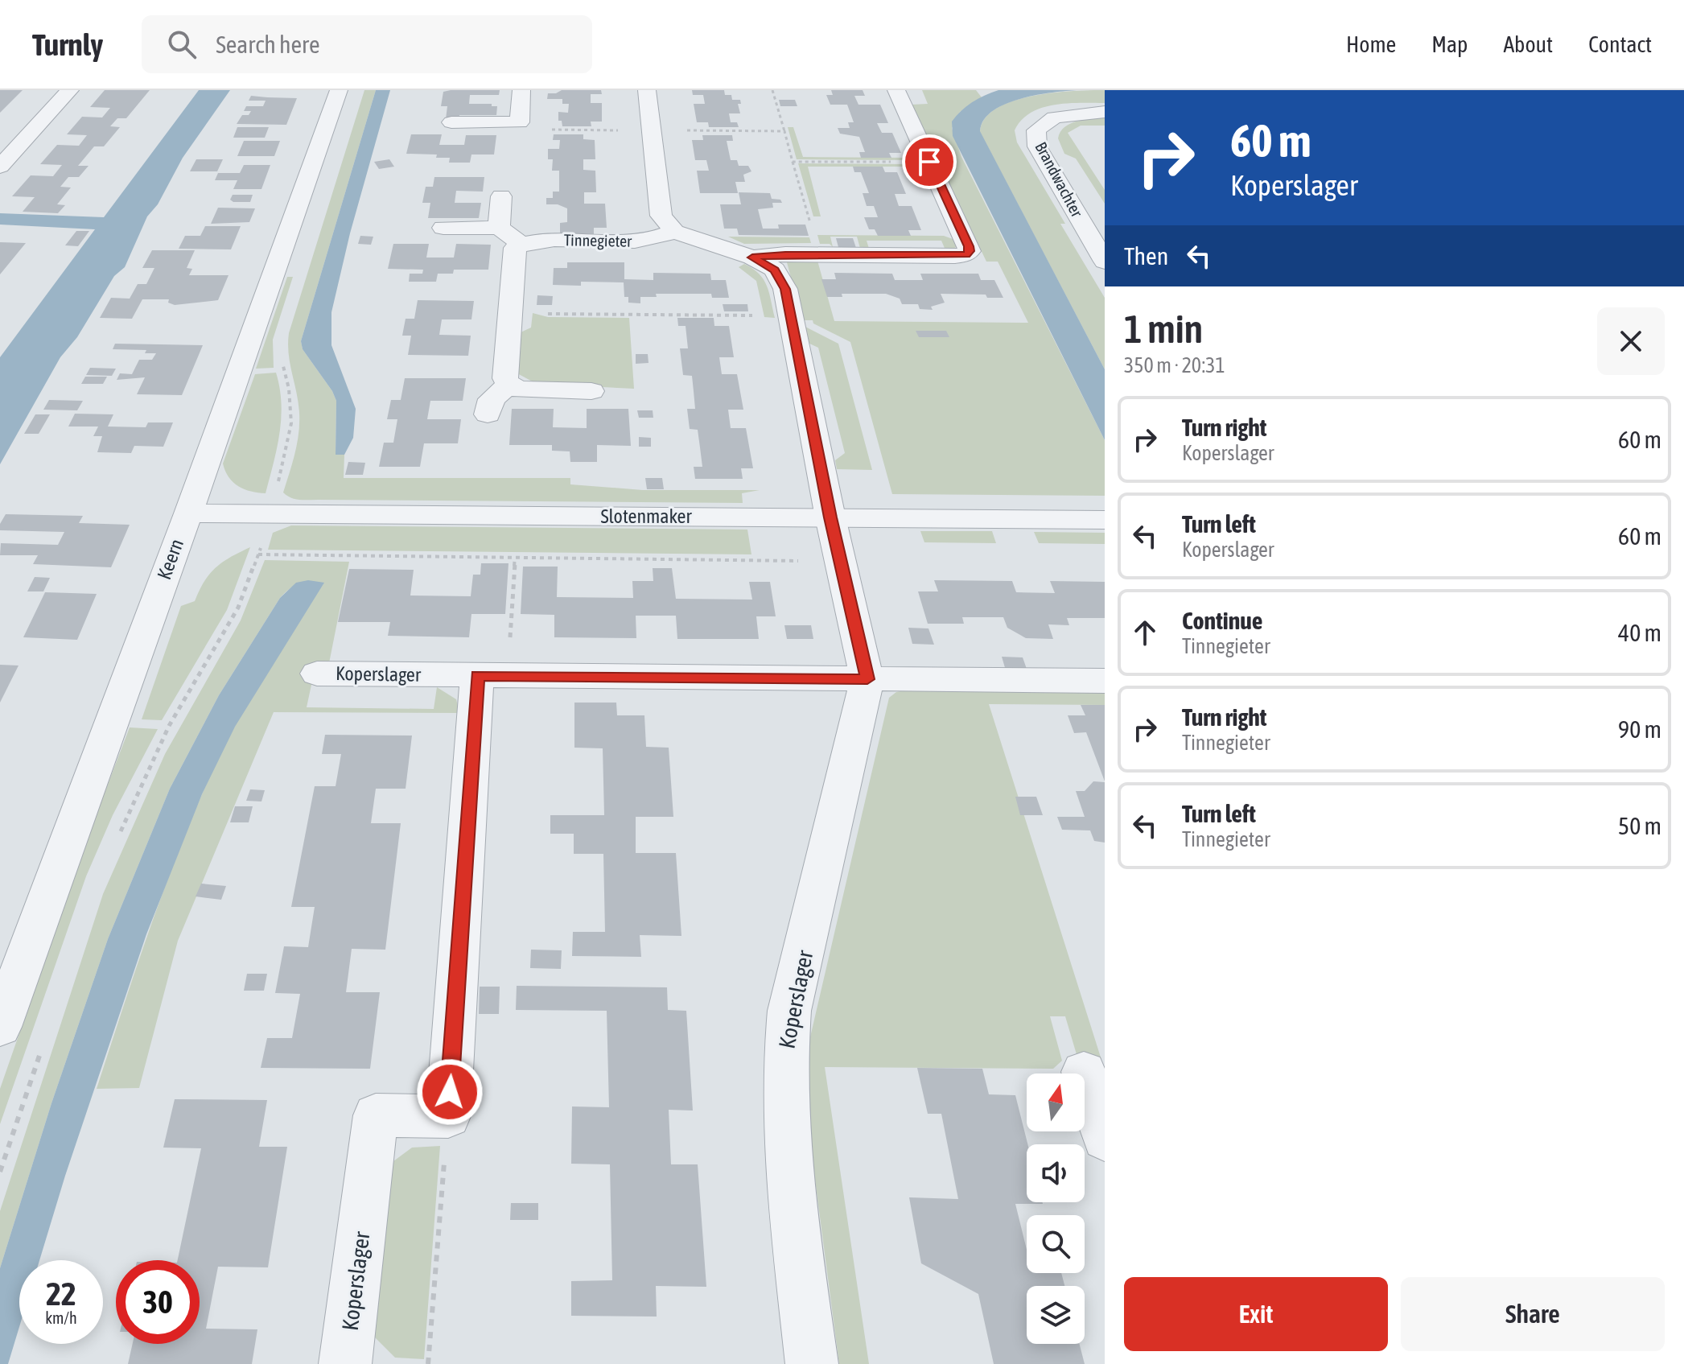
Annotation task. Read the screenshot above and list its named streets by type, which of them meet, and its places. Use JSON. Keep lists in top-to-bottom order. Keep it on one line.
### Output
{"streets":{"street":["Brandwachter","Tinnegieter","Slotenmaker","Keern","Koperslager"]},"crossings":[["Slotenmaker","Keern"],["Slotenmaker","Koperslager"]],"north":"top","page":{"header":"Turnly","search":"Search here","nav":["Home","Map","About","Contact"],"turn":["60 m","Koperslager"],"then":"Then","heading":["1 min","350 m · 20:31"],"list":[{"name":"Turn right","note":"Koperslager","value":"60 m"},{"name":"Turn left","note":"Koperslager","value":"60 m"},{"name":"Continue","note":"Tinnegieter","value":"40 m"},{"name":"Turn right","note":"Tinnegieter","value":"90 m"},{"name":"Turn left","note":"Tinnegieter","value":"50 m"}],"speed":"22 km/h","limit":"30","buttons":["Exit","Share"]}}
